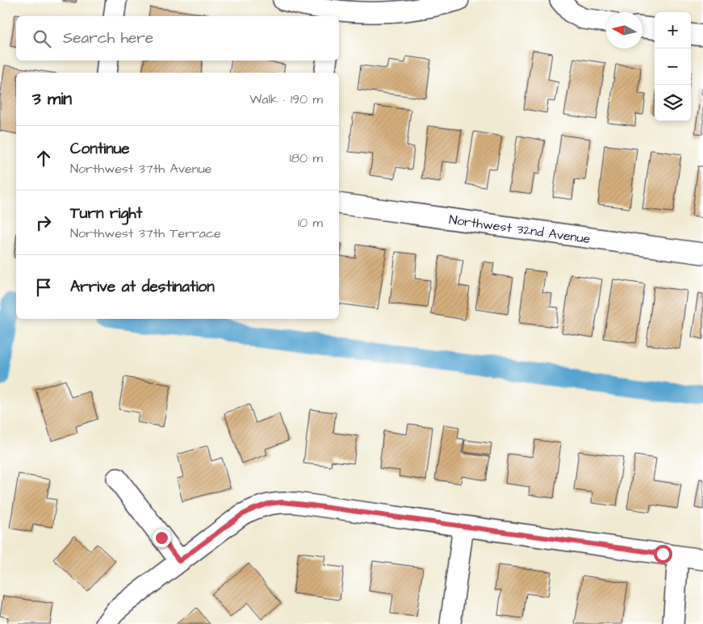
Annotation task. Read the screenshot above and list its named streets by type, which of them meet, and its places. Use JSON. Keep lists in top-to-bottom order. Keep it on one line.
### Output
{"streets":{"street":["Northwest 32nd Avenue"]},"north":"left","page":{"map_buttons":["+","−"],"search":"Search here","heading":["3 min","Walk · 190 m"],"list":[["Continue","Northwest 37th Avenue","180 m"],["Turn right","Northwest 37th Terrace","10 m"],"Arrive at destination"]}}
